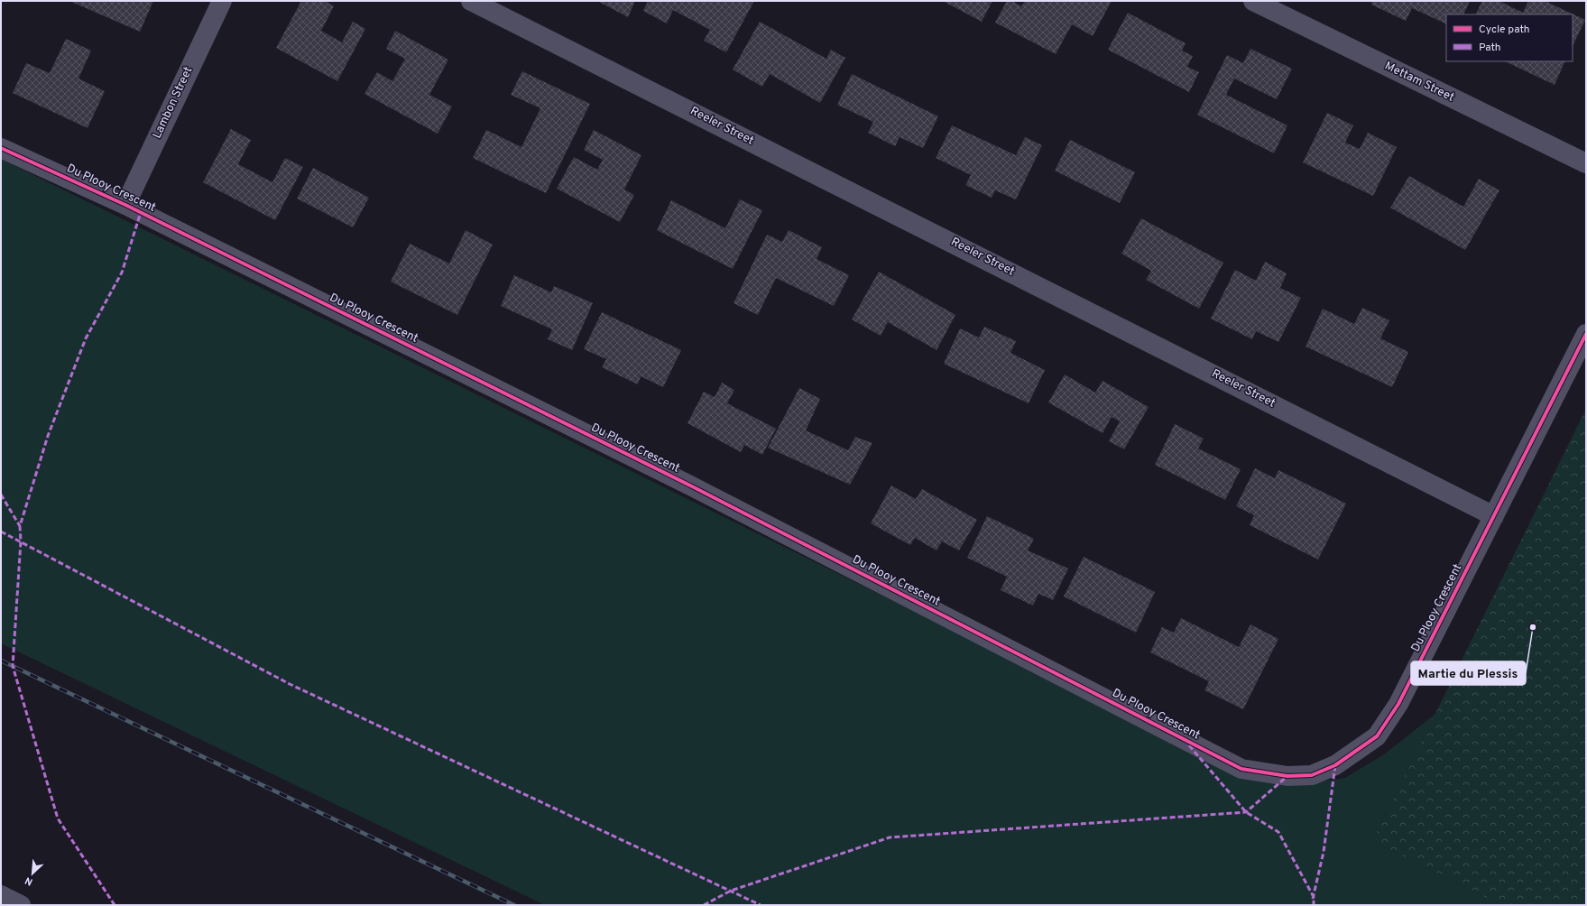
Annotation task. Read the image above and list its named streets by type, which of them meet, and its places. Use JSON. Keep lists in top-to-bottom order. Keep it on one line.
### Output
{"streets":{"street":["Mettam Street","Lambon Street","Reeler Street","Du Plooy Crescent"]},"crossings":[["Lambon Street","Du Plooy Crescent"],["Reeler Street","Du Plooy Crescent"]],"places":["Martie du Plessis"],"legend":["Cycle path","Path"],"north":"bottom left"}
